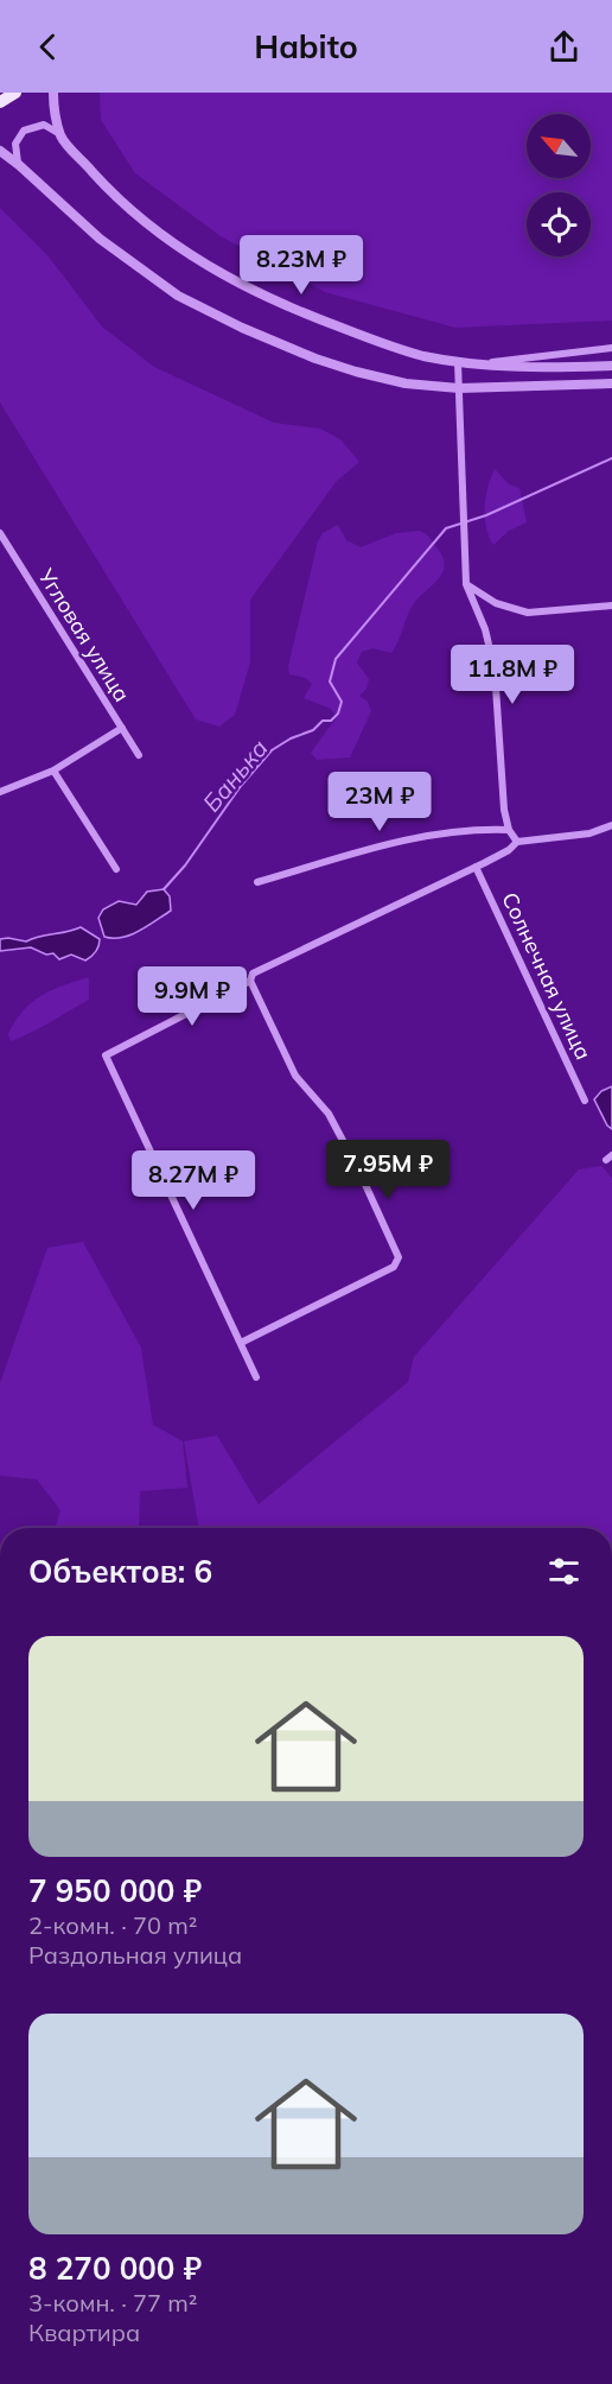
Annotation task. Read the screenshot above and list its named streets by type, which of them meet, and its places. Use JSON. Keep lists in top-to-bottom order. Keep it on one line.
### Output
{"streets":{"street":["Угловая улица","Солнечная улица"]},"water":["Банька"],"north":"top left","page":{"header":"Habito","price":["8.23M ₽","11.8M ₽","23M ₽","9.9M ₽","7.95M ₽","8.27M ₽"],"heading":"Объектов: 6","list":[{"name":"7 950 000 ₽","note":"2-комн. · 70 m² · Раздольная улица"},{"name":"8 270 000 ₽","note":"3-комн. · 77 m² · Квартира"}]}}
